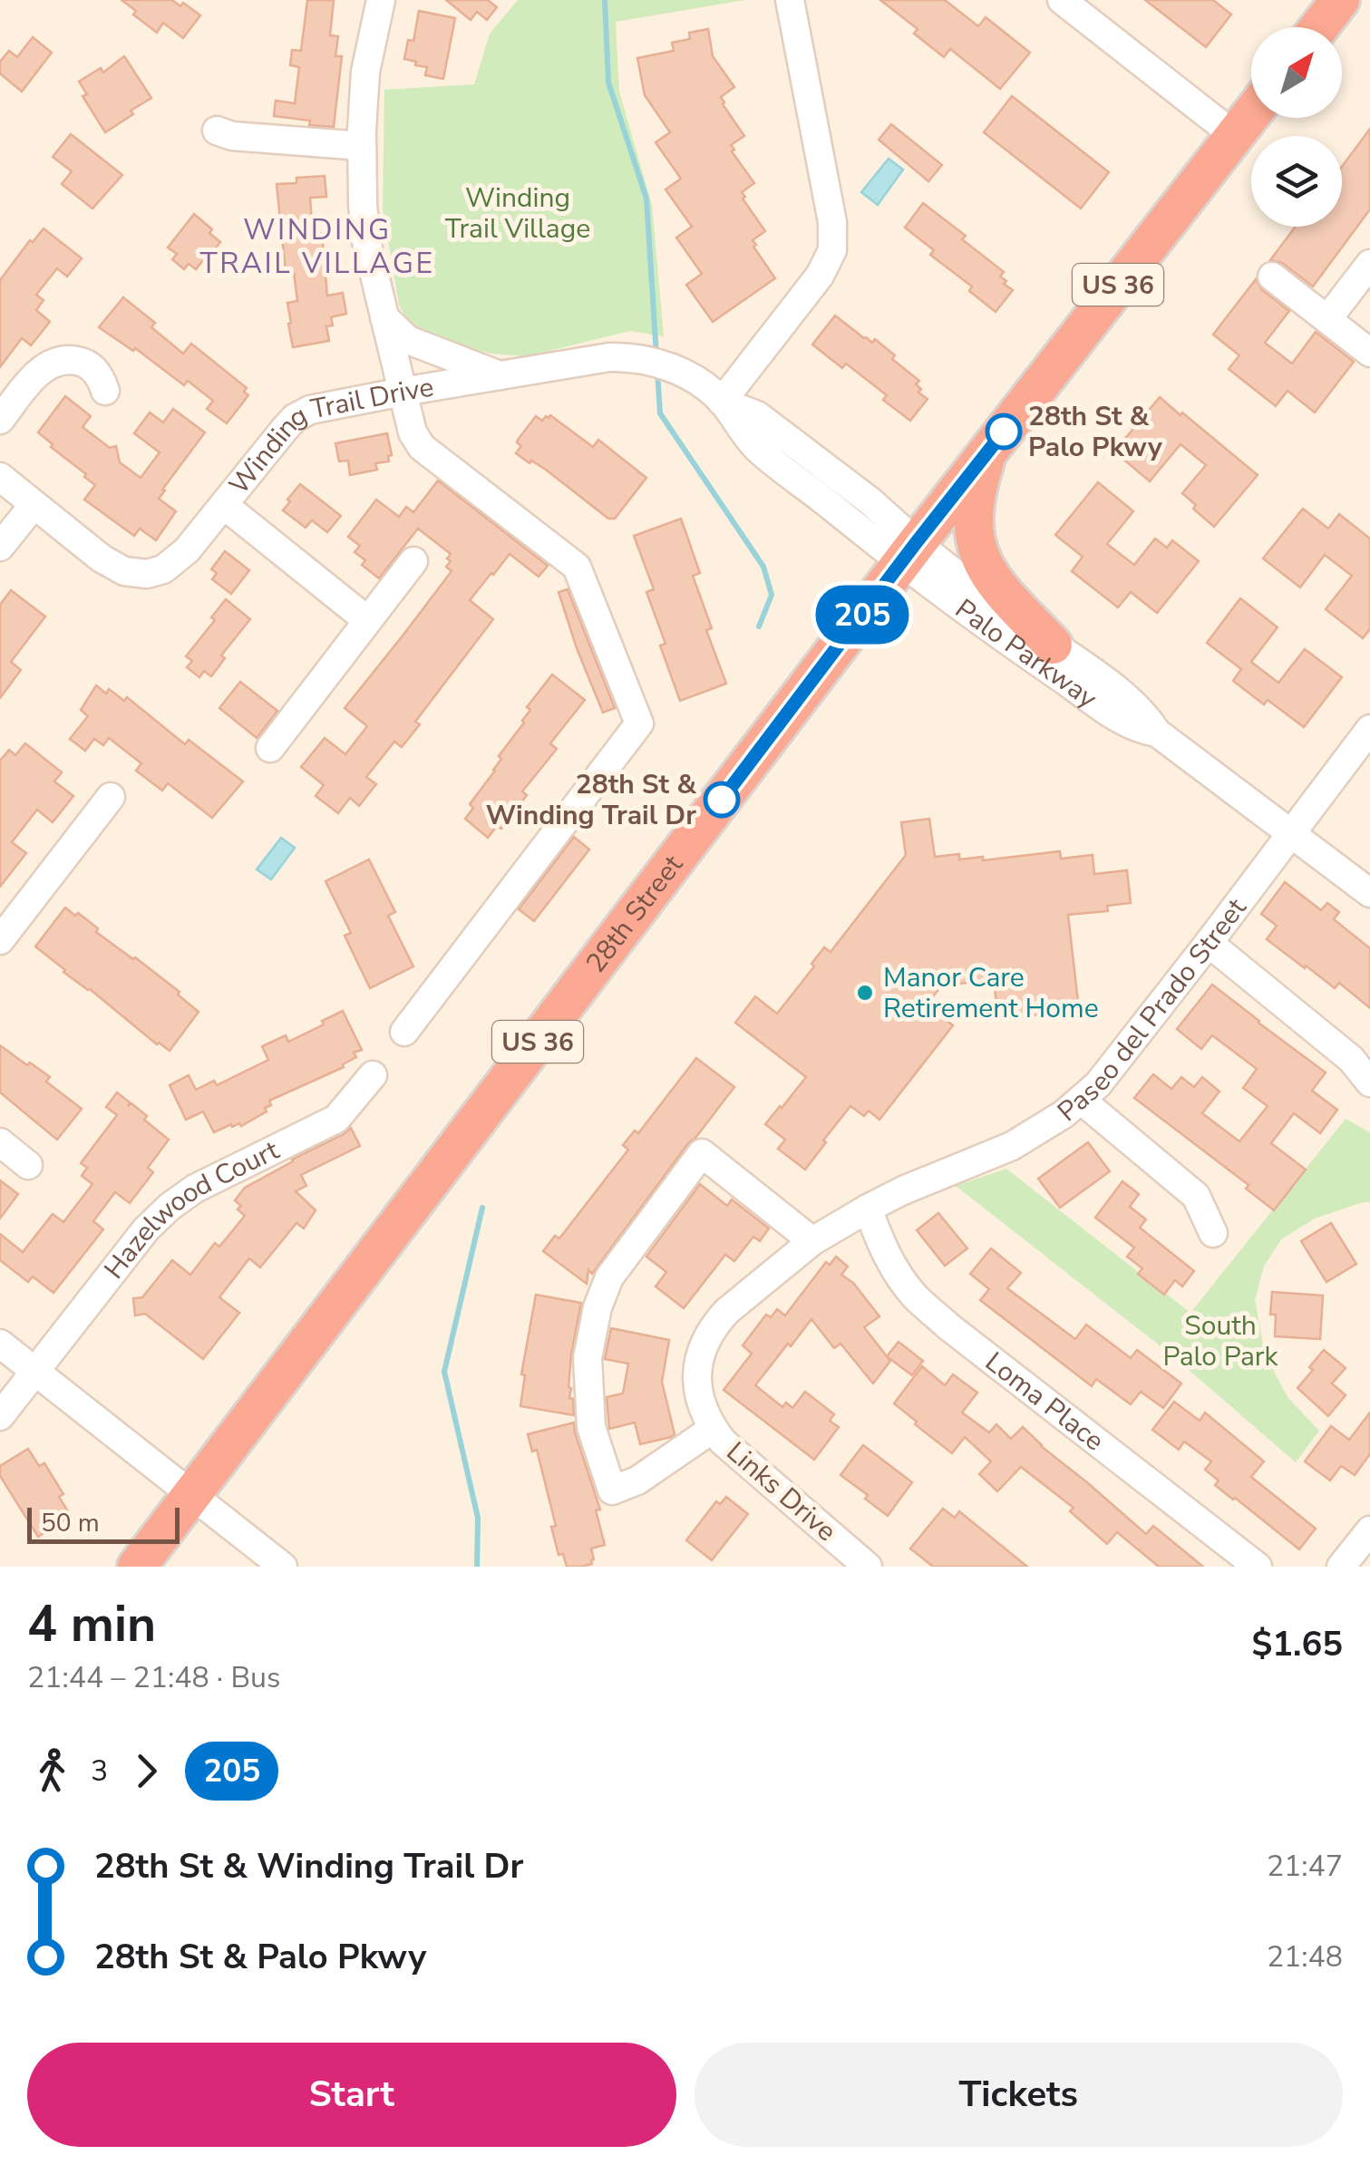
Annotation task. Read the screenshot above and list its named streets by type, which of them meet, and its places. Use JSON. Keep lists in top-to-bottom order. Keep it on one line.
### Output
{"streets":{"highway":["US 36","28th Street"],"street":["Winding Trail Drive","Palo Parkway","Paseo del Prado Street","Hazelwood Court","Loma Place","Links Drive"]},"crossings":[["Winding Trail Drive","Palo Parkway"],["Winding Trail Drive","28th Street"],["Palo Parkway","28th Street"],["Palo Parkway","Paseo del Prado Street"],["Paseo del Prado Street","Loma Place"],["Paseo del Prado Street","Links Drive"]],"districts":["WINDING TRAIL VILLAGE"],"parks":["Winding Trail Village","South Palo Park"],"places":["28th St & Palo Pkwy","28th St & Winding Trail Dr","Manor Care Retirement Home"],"lines":["bus line 205"],"scale_bar":"50 m","north":"top right","page":{"on_map":"205","scale":"50 m","heading":["4 min","21:44 – 21:48 · Bus","$1.65"],"legs":["3","205"],"list":[{"name":"28th St & Winding Trail Dr","value":"21:47"},{"name":"28th St & Palo Pkwy","value":"21:48"}],"buttons":["Start","Tickets"]}}
